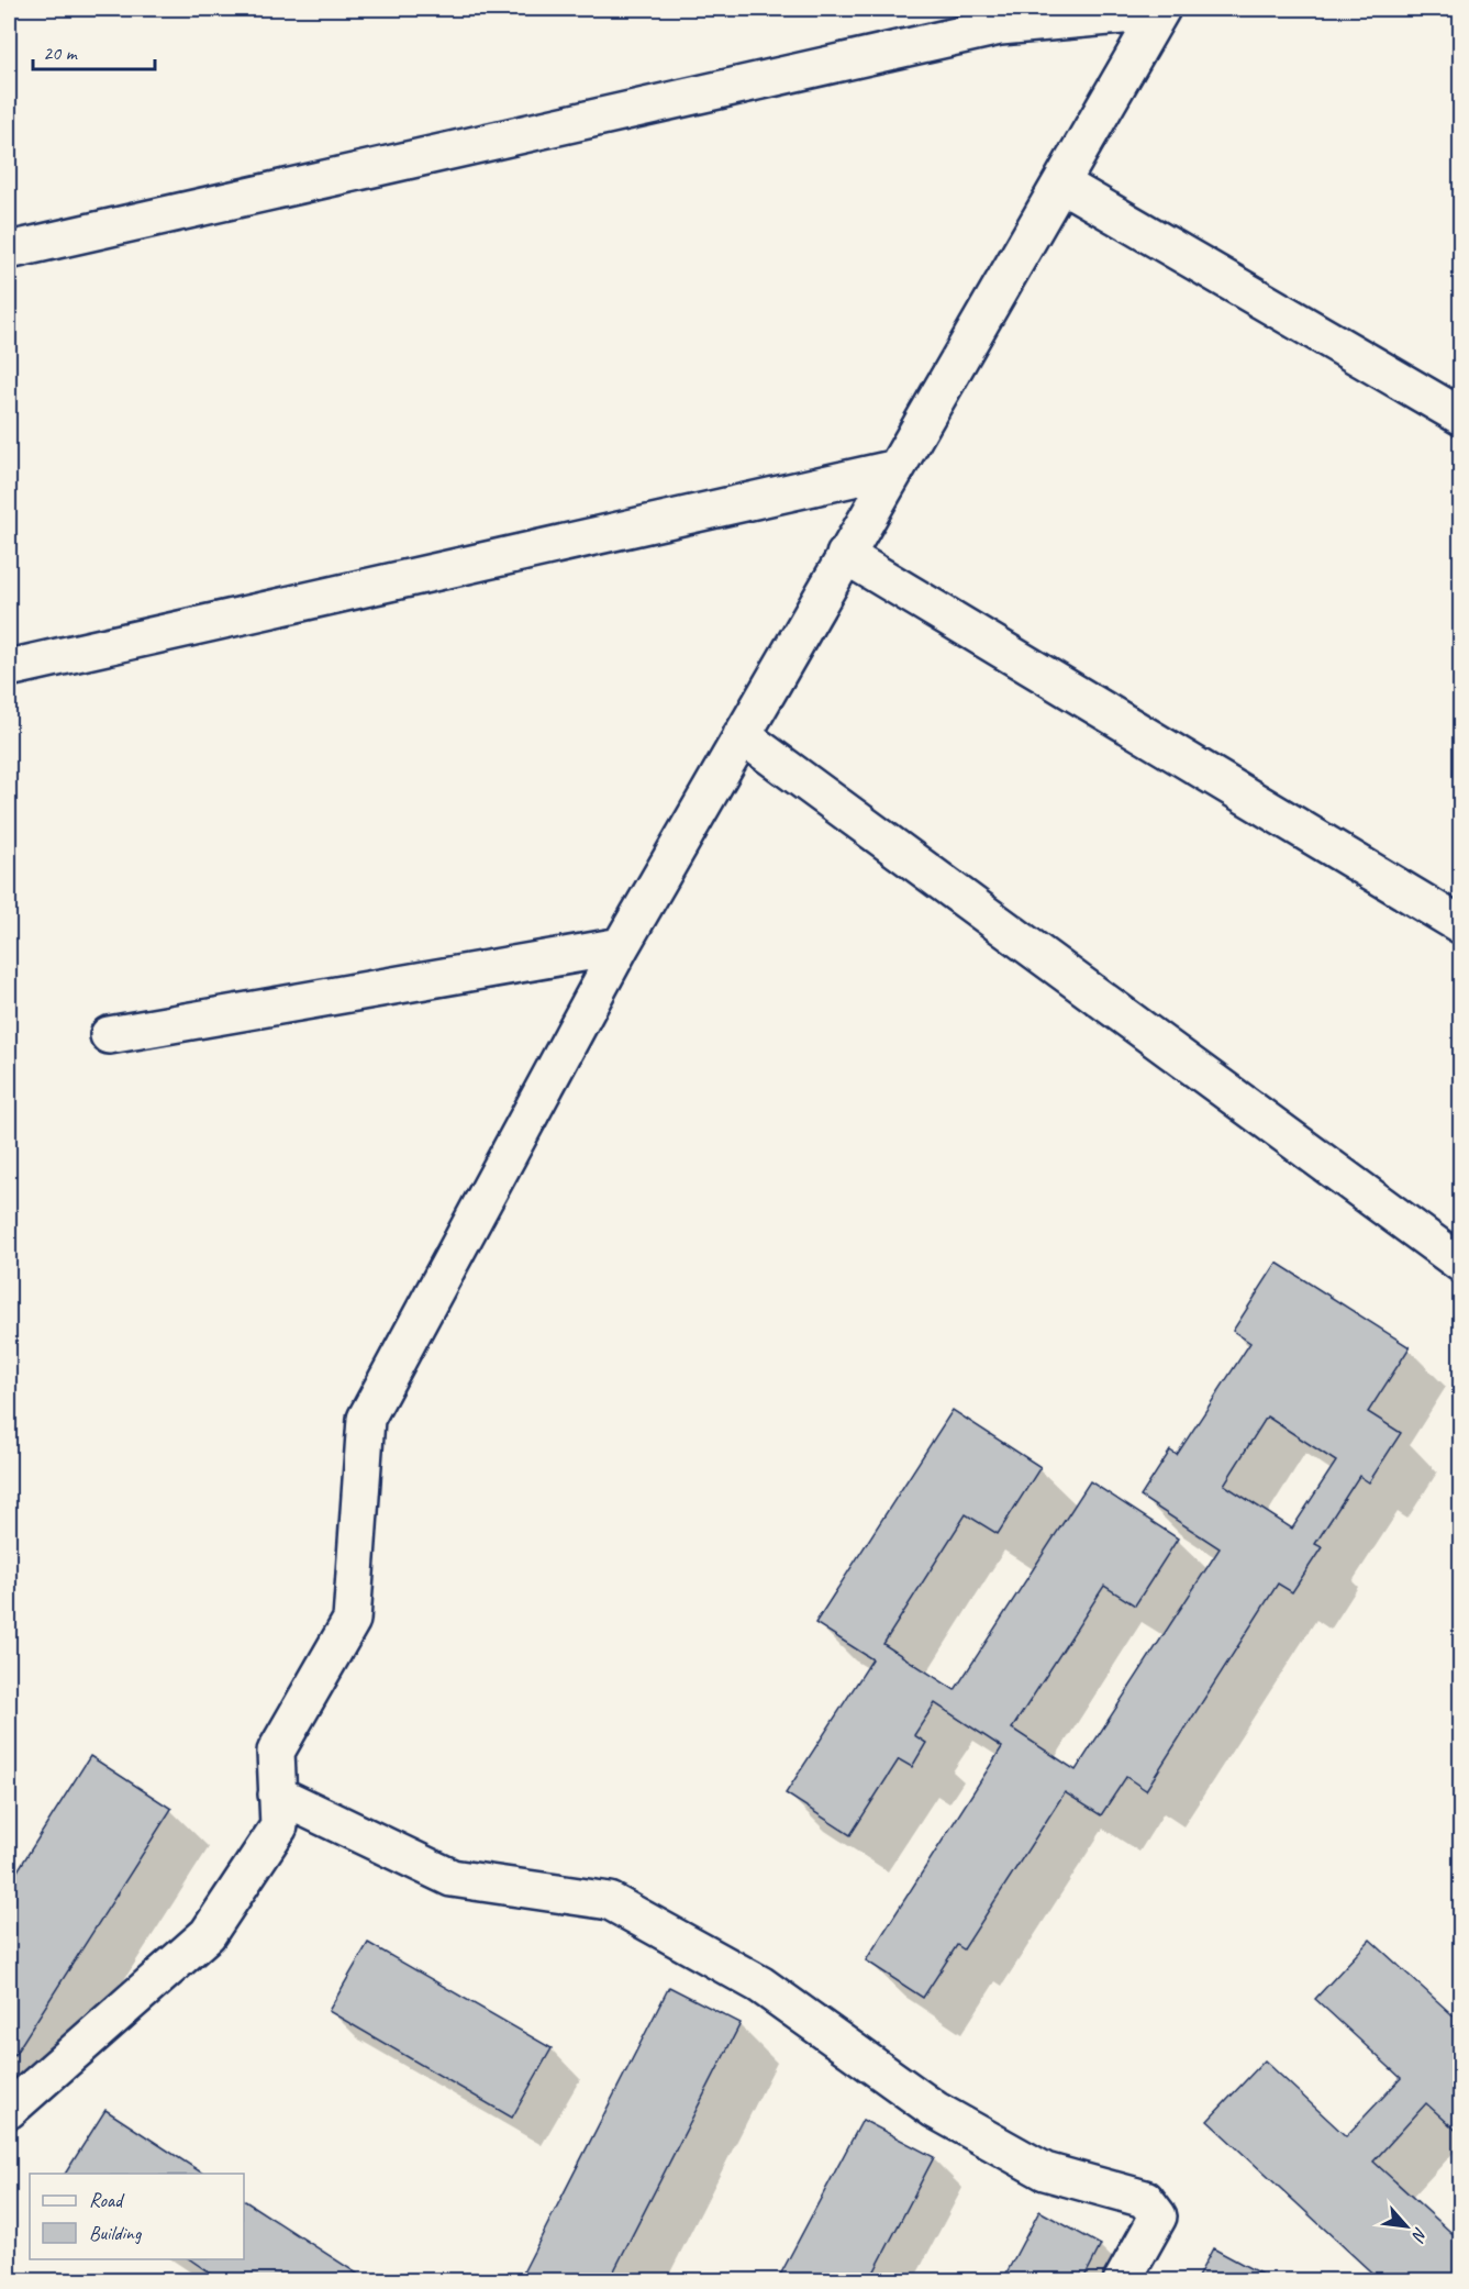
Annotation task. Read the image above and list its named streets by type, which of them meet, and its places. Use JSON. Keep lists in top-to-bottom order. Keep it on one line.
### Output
{"legend":["Road","Building"],"scale_bar":"20 m","north":"bottom right"}
